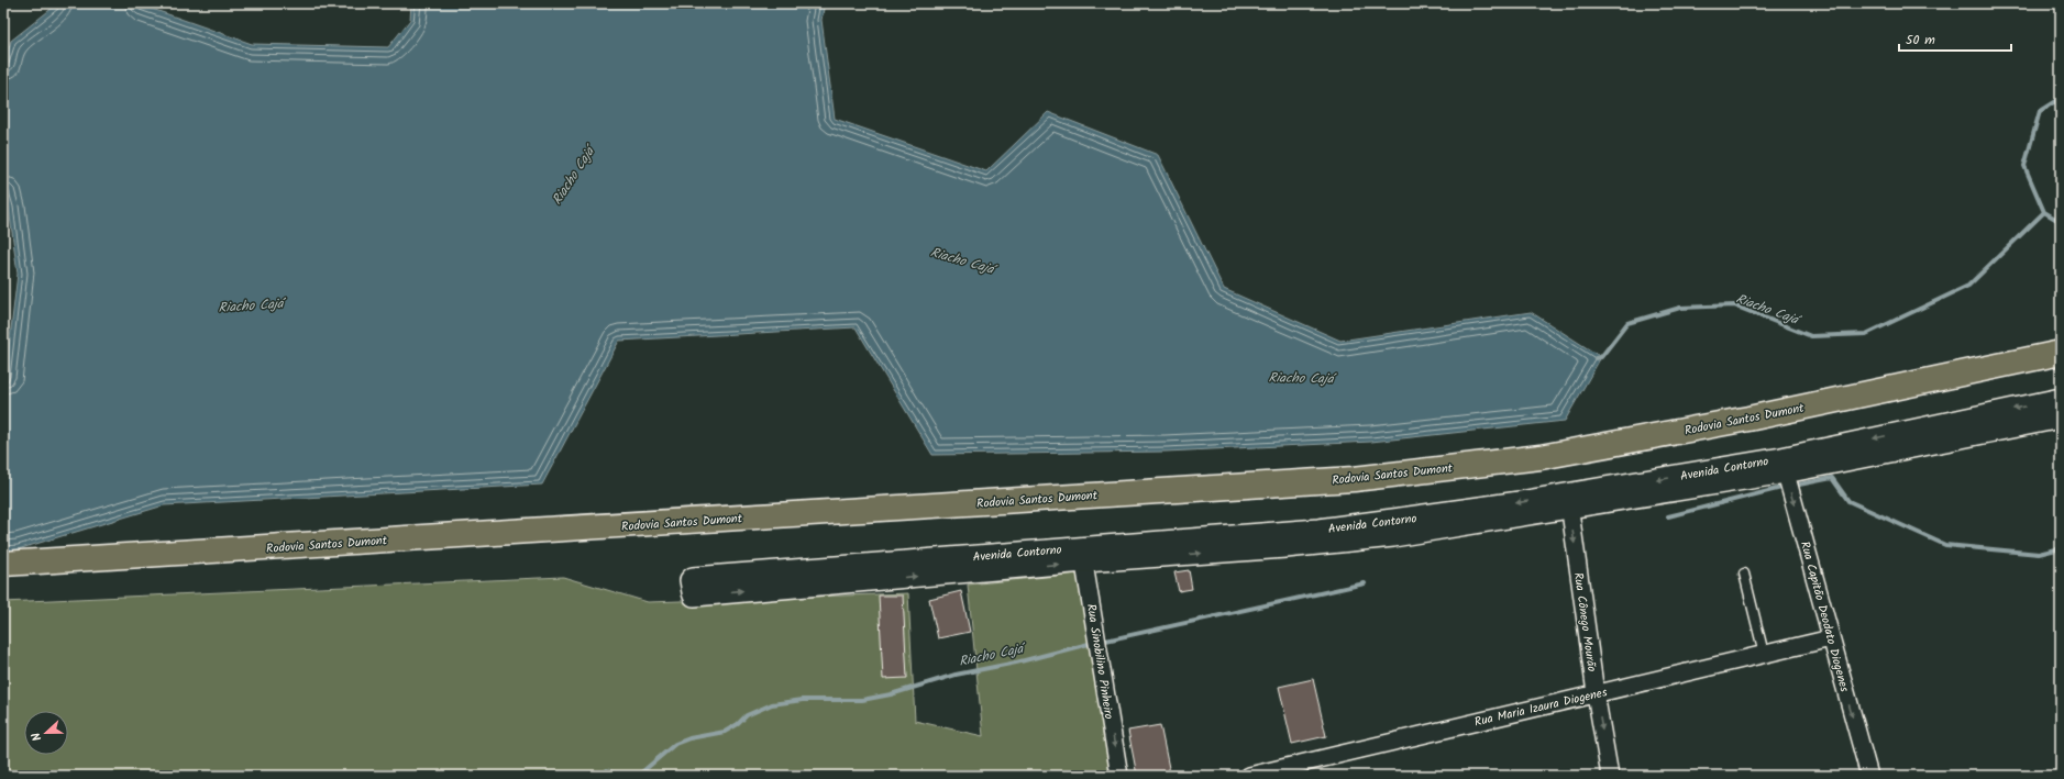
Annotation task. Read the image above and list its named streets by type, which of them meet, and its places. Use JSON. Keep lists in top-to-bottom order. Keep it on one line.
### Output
{"streets":{"highway":["Rodovia Santos Dumont"],"street":["Avenida Contorno","Rua Capitão Deodato Diogenes","Rua Cônego Mourão","Rua Sinobilino Pinheiro","Rua Maria Izaura Diogenes"]},"crossings":[["Avenida Contorno","Rua Capitão Deodato Diogenes"],["Rua Capitão Deodato Diogenes","Rua Maria Izaura Diogenes"],["Rua Cônego Mourão","Rua Maria Izaura Diogenes"]],"one_way":["Rua Capitão Deodato Diogenes","Rua Cônego Mourão","Rua Sinobilino Pinheiro"],"water":["Riacho Cajá"],"scale_bar":"50 m","north":"left"}
